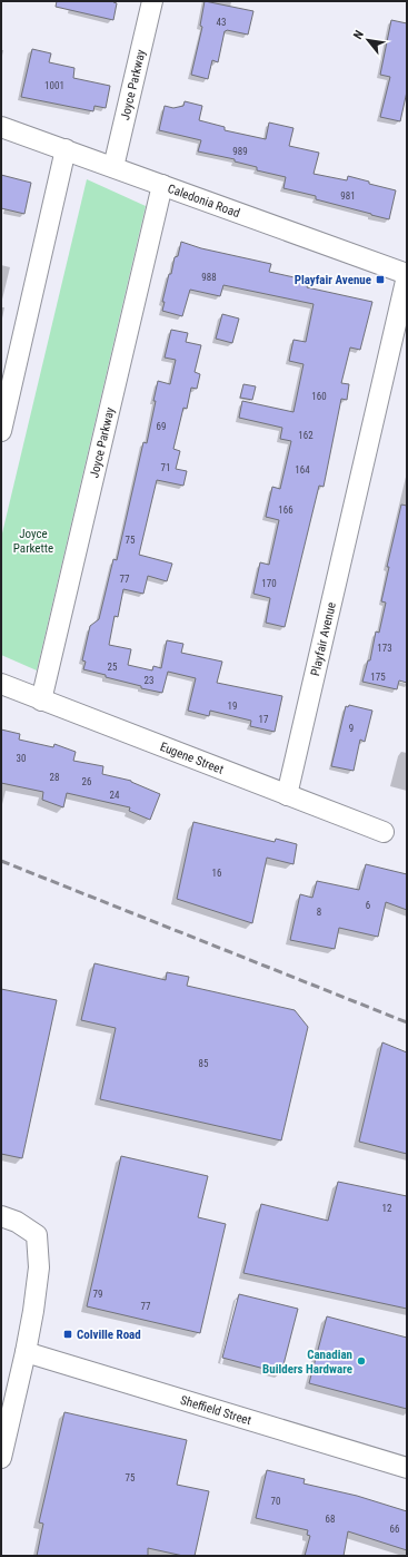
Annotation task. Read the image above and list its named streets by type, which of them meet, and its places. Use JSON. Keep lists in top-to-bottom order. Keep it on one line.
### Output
{"streets":{"street":["Joyce Parkway","Caledonia Road","Playfair Avenue","Eugene Street","Sheffield Street"]},"crossings":[["Joyce Parkway","Caledonia Road"],["Joyce Parkway","Eugene Street"],["Caledonia Road","Playfair Avenue"],["Playfair Avenue","Eugene Street"]],"parks":["Joyce Parkette"],"places":{"transit":["Playfair Avenue","Colville Road"],"other":["Canadian Builders Hardware"]},"house_numbers":["43","1001","989","981","988","160","69","162","71","164","166","75","77","170","173","25","175","23","19","17","9","30","28","26","24","16","6","8","85","12","79","77","75","70","68","66"],"north":"top left"}
